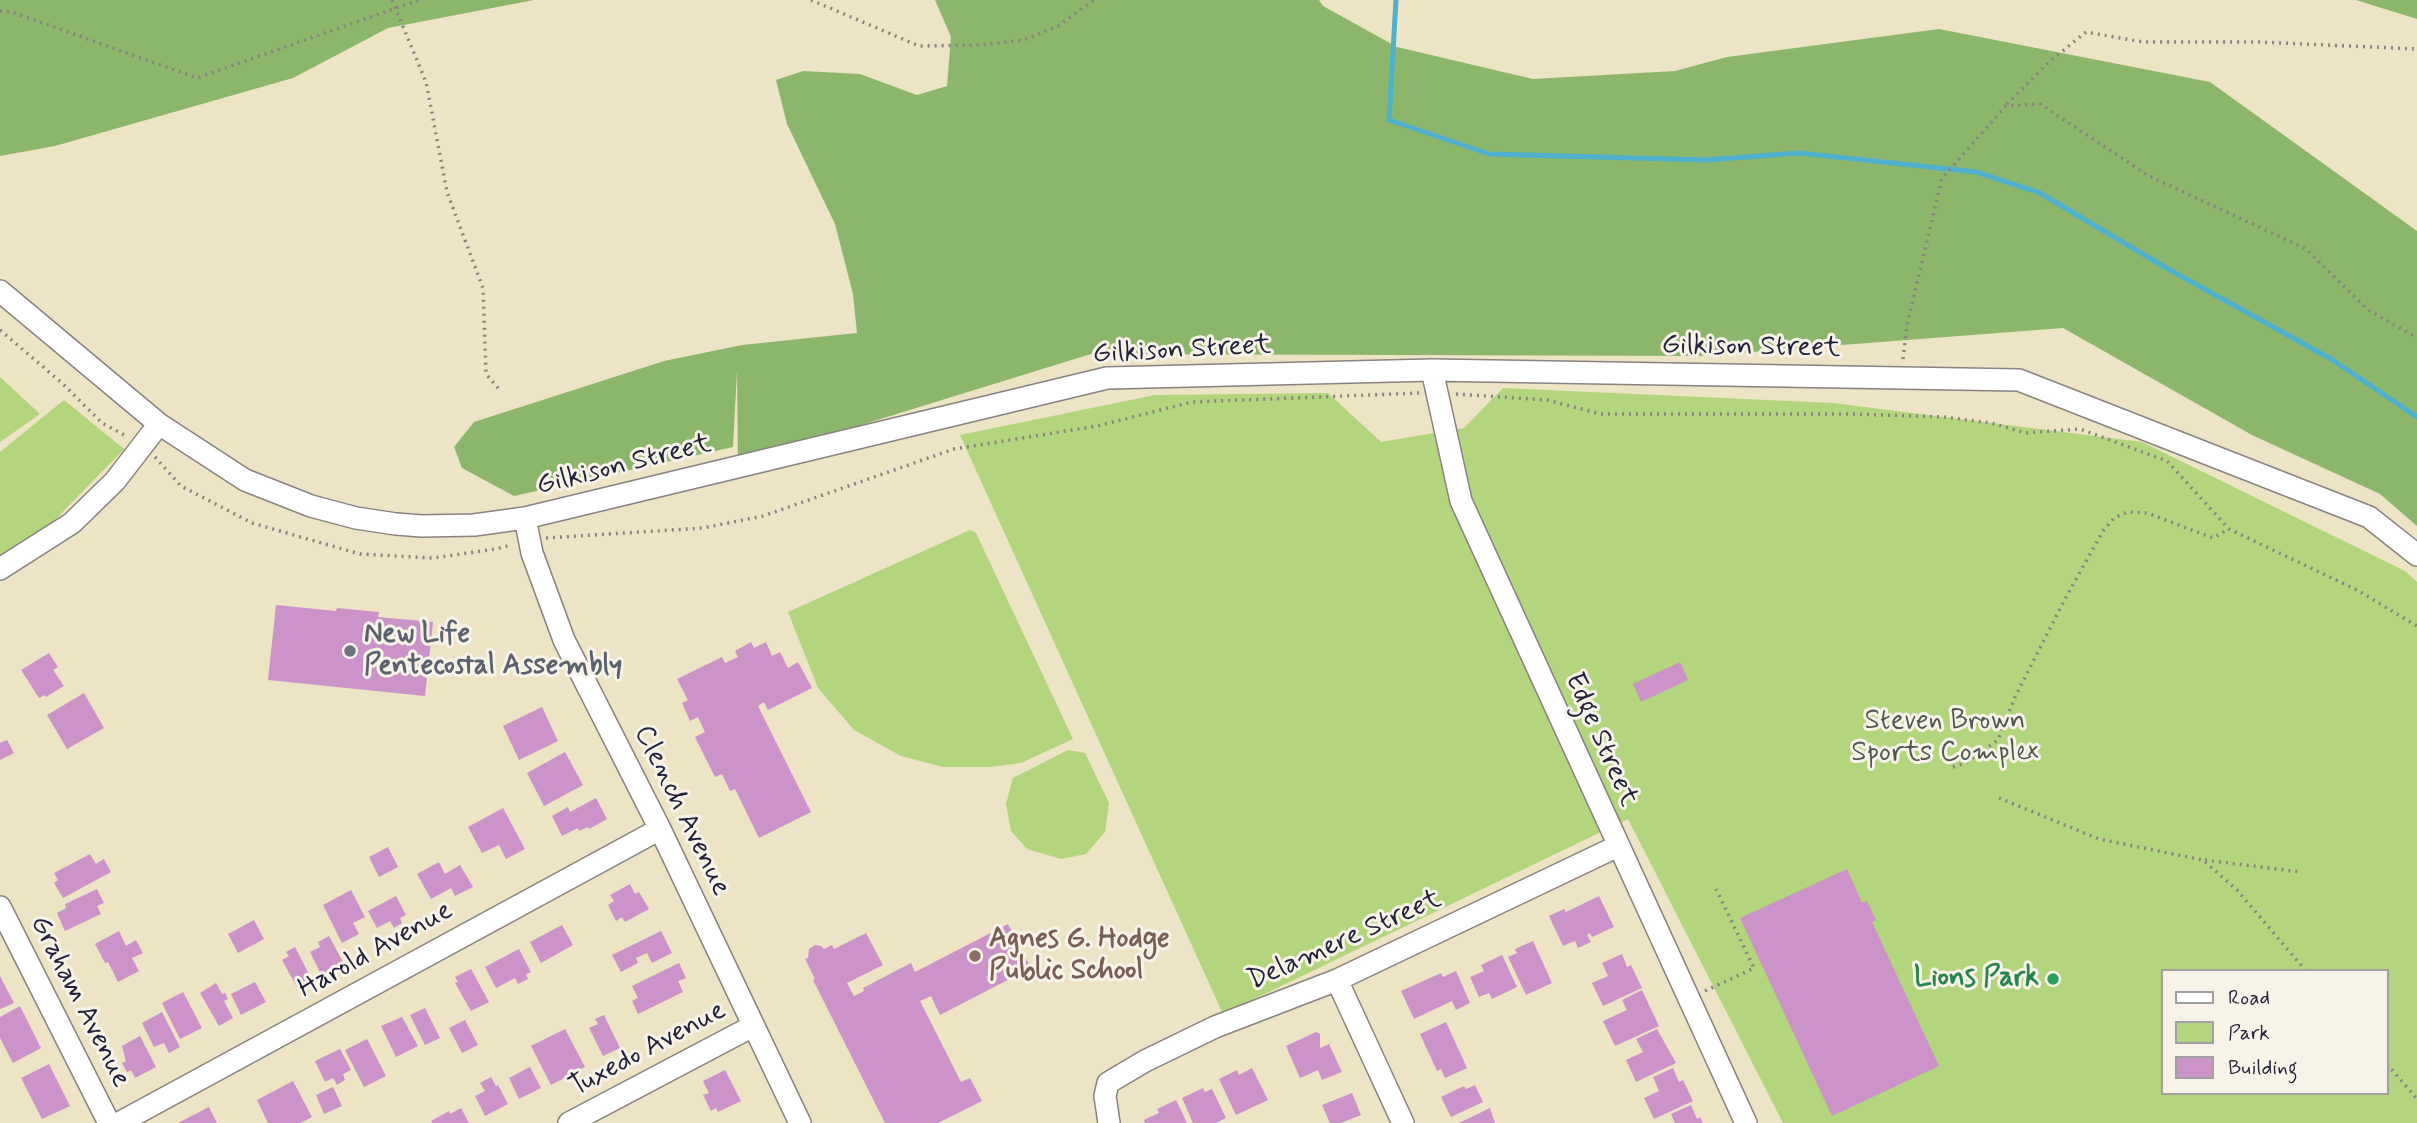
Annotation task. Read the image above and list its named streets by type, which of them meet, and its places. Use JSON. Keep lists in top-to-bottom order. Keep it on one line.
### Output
{"streets":{"street":["Gilkison Street","Edge Street","Clench Avenue","Delamere Street","Harold Avenue","Graham Avenue","Tuxedo Avenue"]},"crossings":[["Gilkison Street","Edge Street"],["Gilkison Street","Clench Avenue"],["Edge Street","Delamere Street"],["Clench Avenue","Harold Avenue"],["Clench Avenue","Tuxedo Avenue"]],"parks":["Steven Brown Sports Complex"],"places":["New Life Pentecostal Assembly","Agnes G. Hodge Public School","Lions Park"],"legend":["Road","Park","Building"]}
